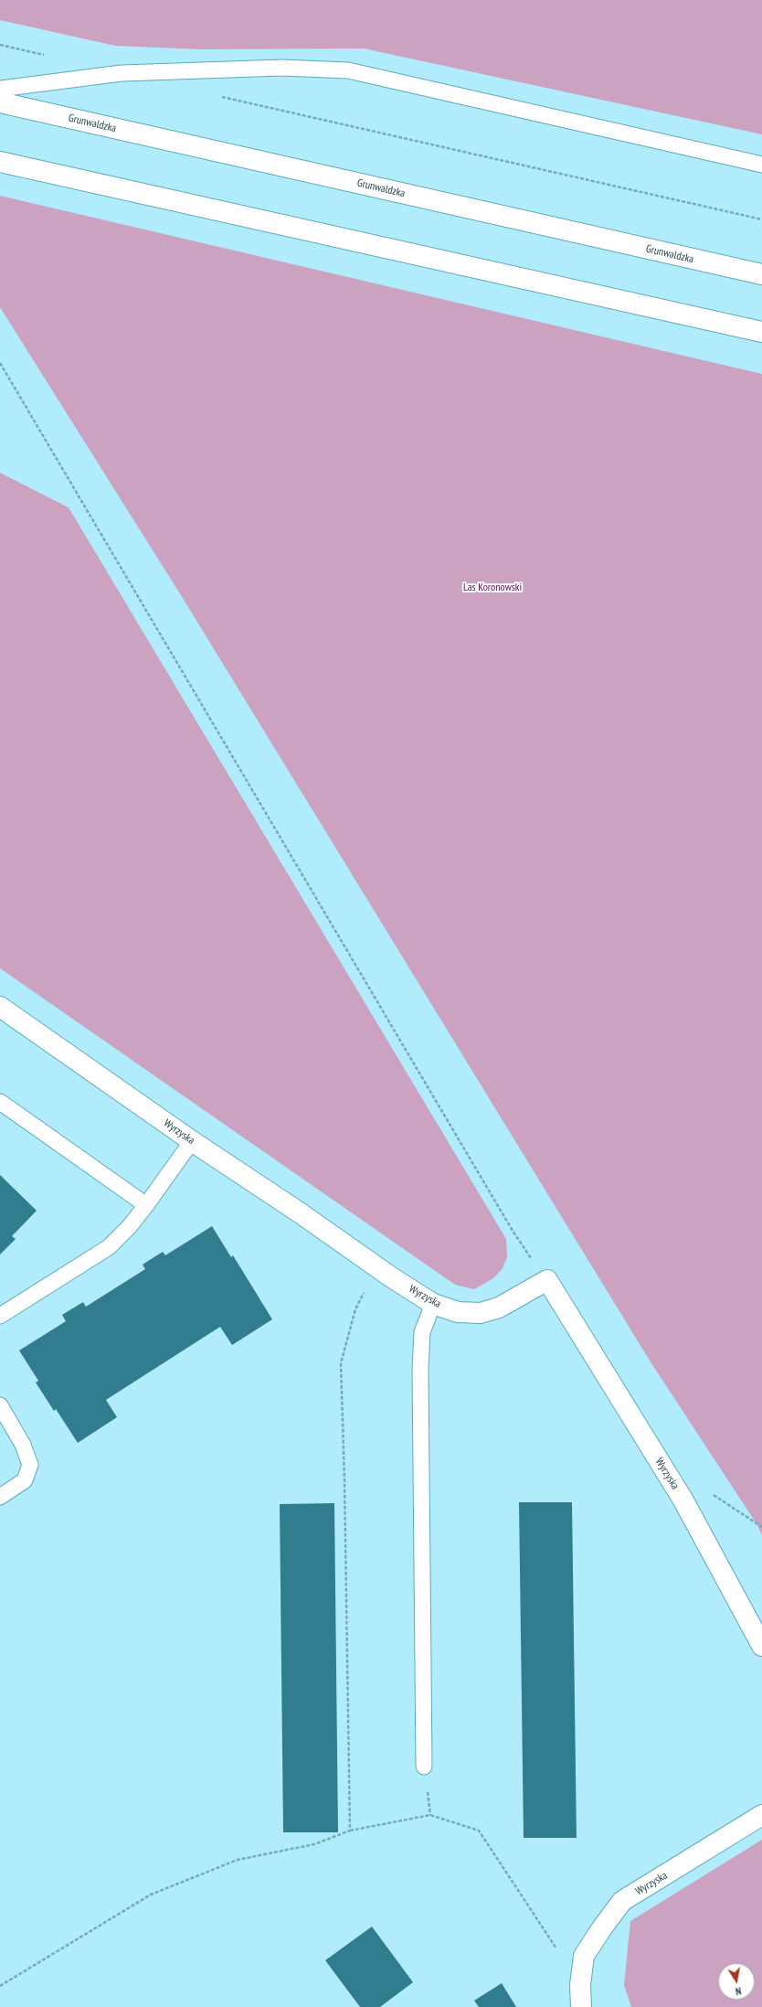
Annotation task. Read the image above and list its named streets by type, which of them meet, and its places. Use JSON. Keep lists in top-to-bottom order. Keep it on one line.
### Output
{"streets":{"main road":["Grunwaldzka","Wyrzyska"]},"parks":["Las Koronowski"],"north":"bottom"}
